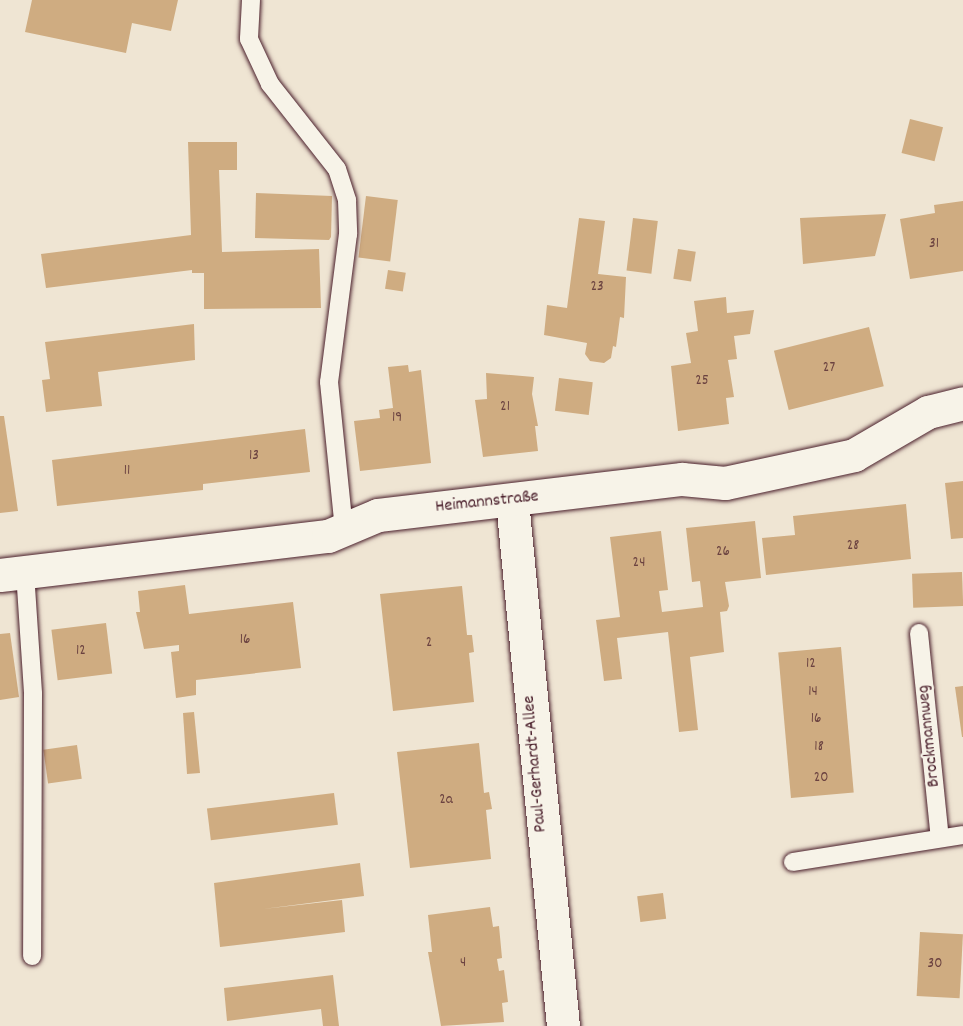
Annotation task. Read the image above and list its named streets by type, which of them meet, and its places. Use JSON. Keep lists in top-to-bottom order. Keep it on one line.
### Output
{"streets":{"street":["Heimannstraße","Paul-Gerhardt-Allee"],"lane":["Brockmannweg"]},"crossings":[["Heimannstraße","Paul-Gerhardt-Allee"]],"house_numbers":["31","23","27","25","21","19","13","11","28","26","24","16","2","12","12","14","16","18","20","2a","4","30"]}
